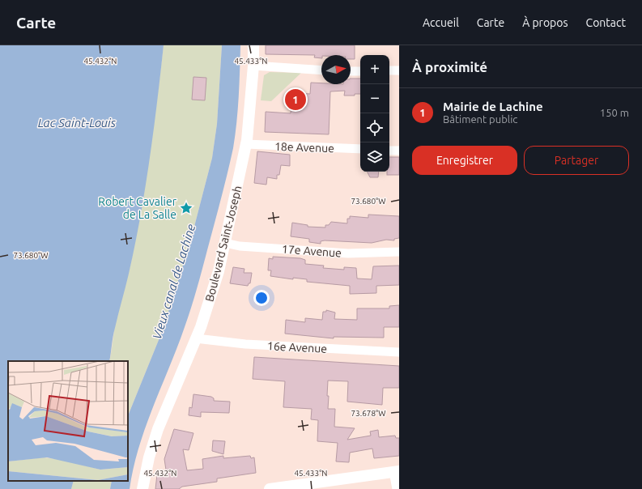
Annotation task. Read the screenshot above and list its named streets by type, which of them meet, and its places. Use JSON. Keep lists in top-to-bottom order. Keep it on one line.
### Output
{"streets":{"street":["18e Avenue","Boulevard Saint-Joseph","17e Avenue","16e Avenue"]},"crossings":[["18e Avenue","Boulevard Saint-Joseph"],["Boulevard Saint-Joseph","17e Avenue"],["Boulevard Saint-Joseph","16e Avenue"]],"water":["Lac Saint-Louis","Vieux canal de Lachine"],"places":{"place":["Robert Cavalier de La Salle"]},"north":"right","page":{"header":"Carte","nav":["Accueil","Carte","À propos","Contact"],"heading":"À proximité","map_buttons":["+","−"],"pins":"1","list":[{"mark":"1","name":"Mairie de Lachine","note":"Bâtiment public","value":"150 m"}],"buttons":["Enregistrer","Partager"]},"coordinates":["45.432°N","45.433°N","73.680°W","73.678°W"]}
